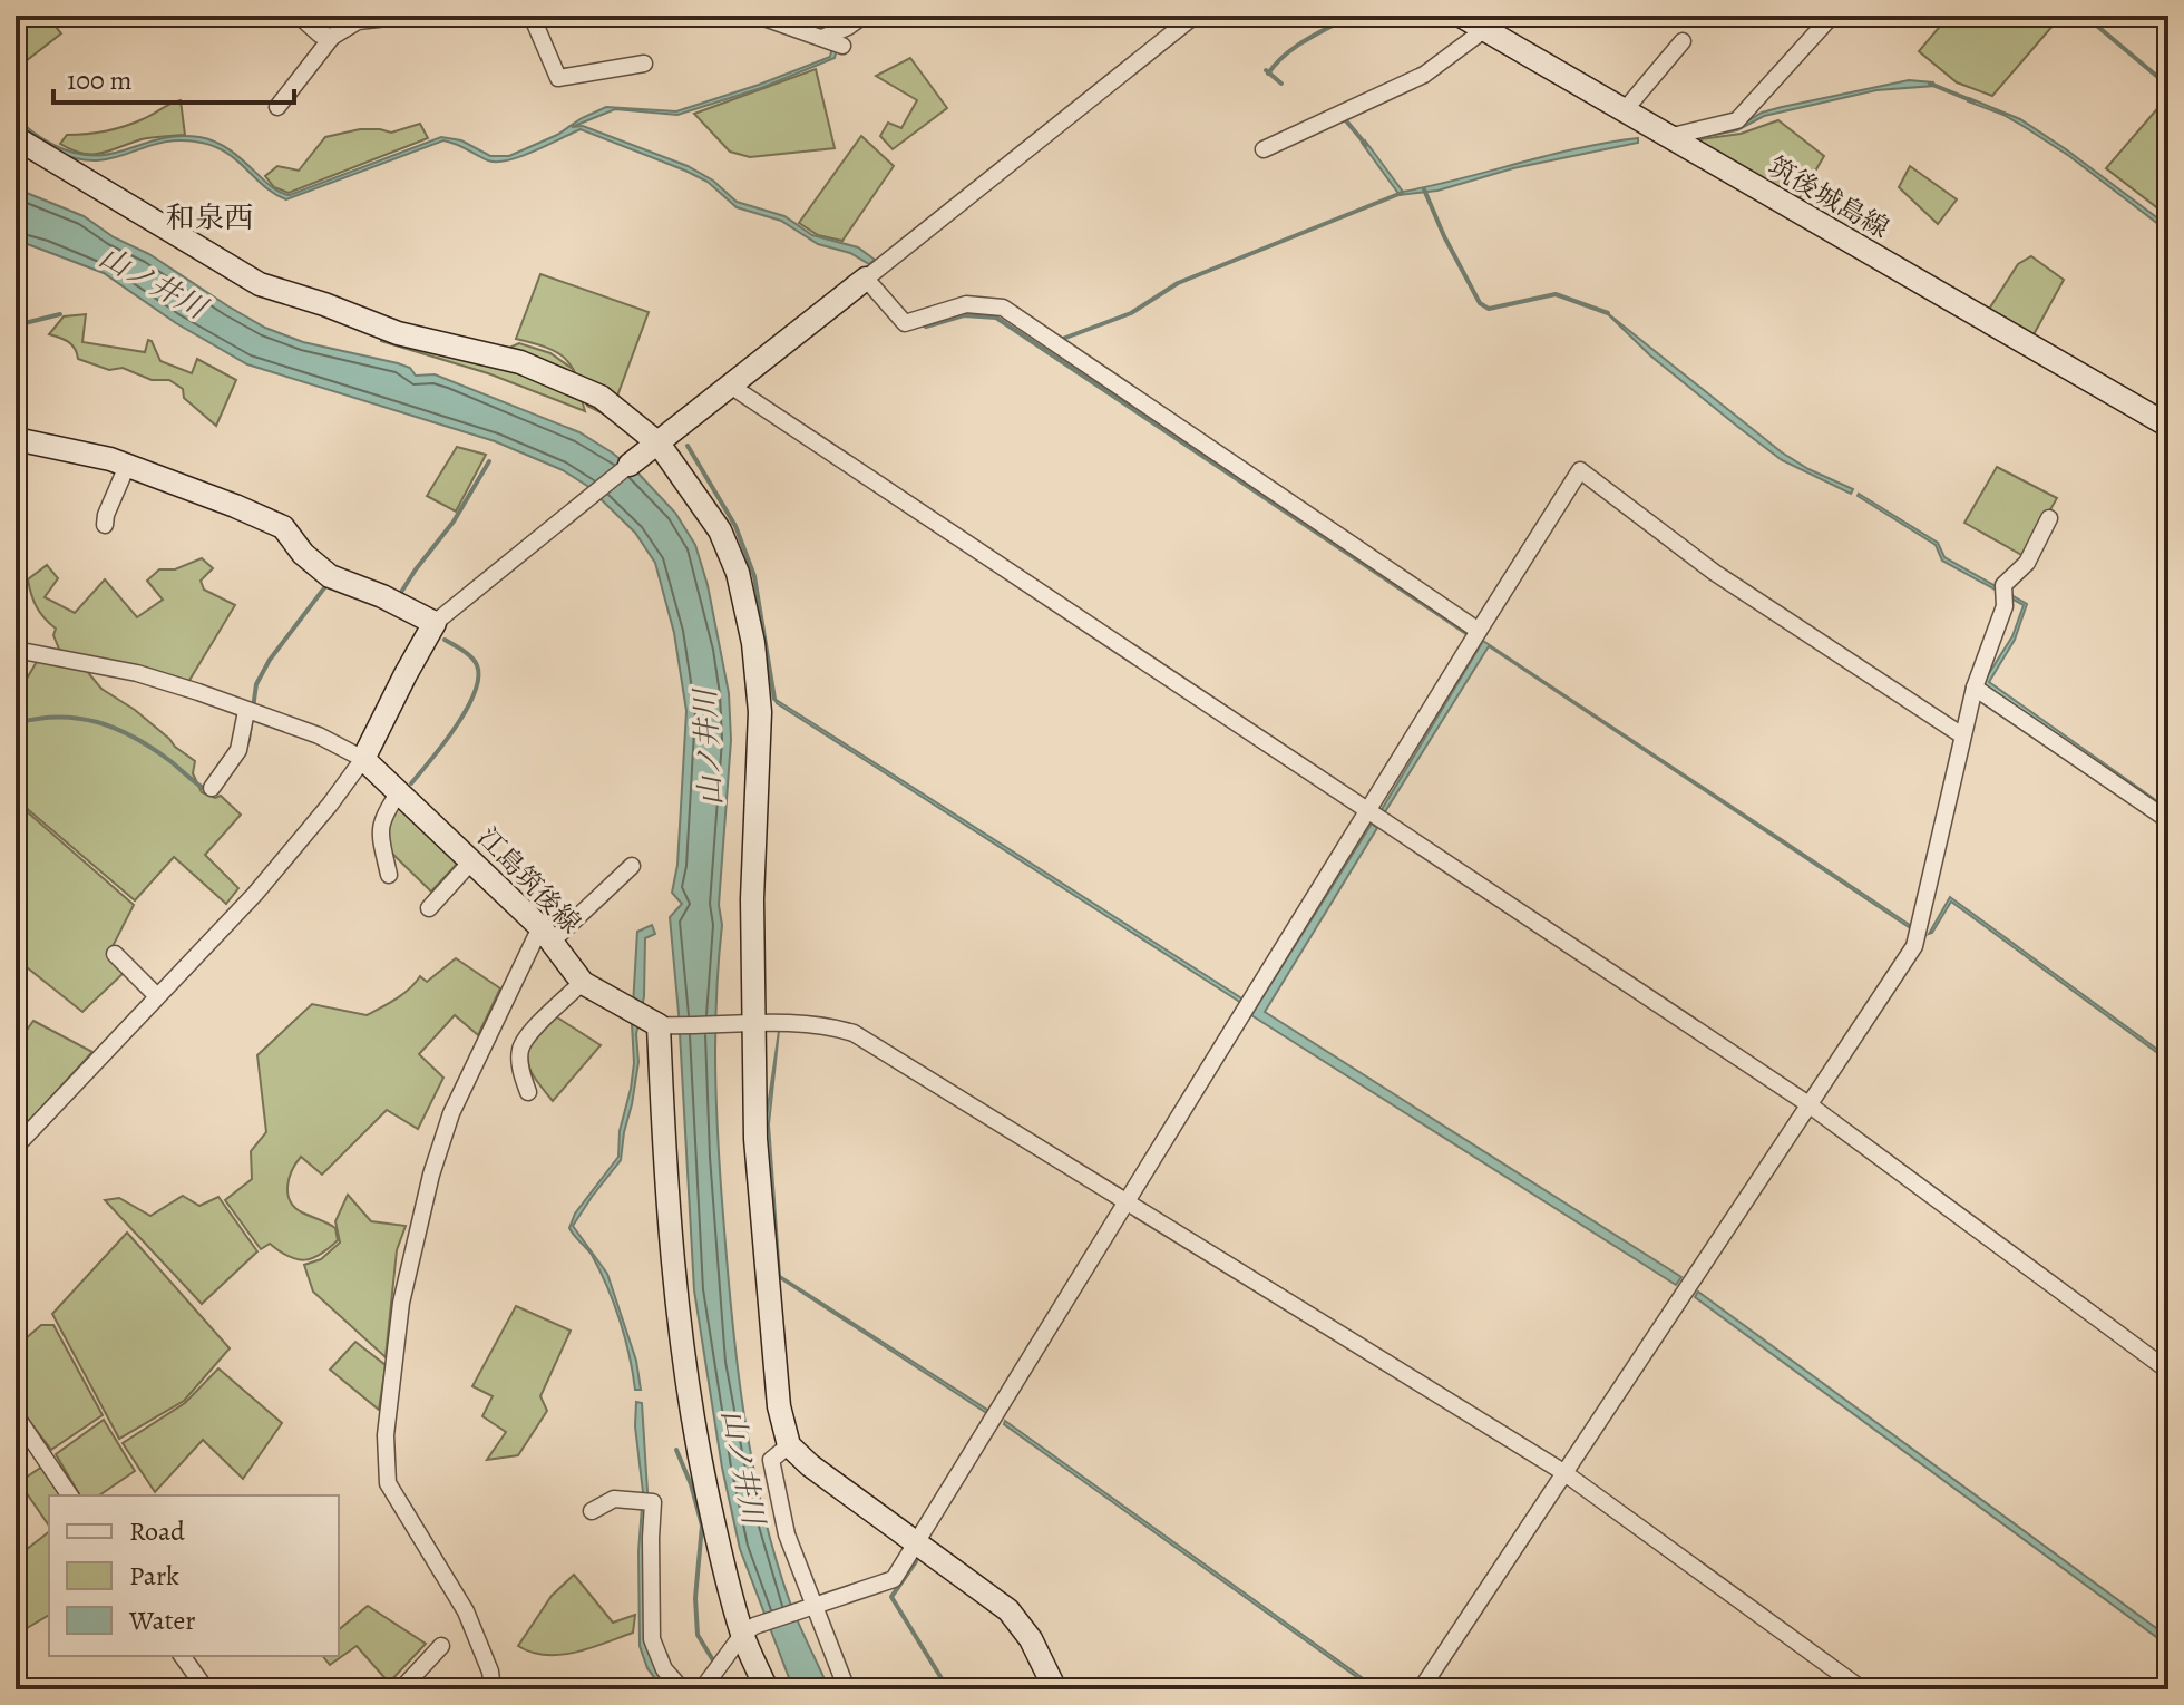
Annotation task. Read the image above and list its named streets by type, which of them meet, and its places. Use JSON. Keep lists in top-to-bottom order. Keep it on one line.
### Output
{"streets":{"main road":["筑後城島線","江島筑後線"]},"districts":["和泉西"],"water":["山ノ井川"],"legend":["Road","Park","Water"],"scale_bar":"100 m"}
